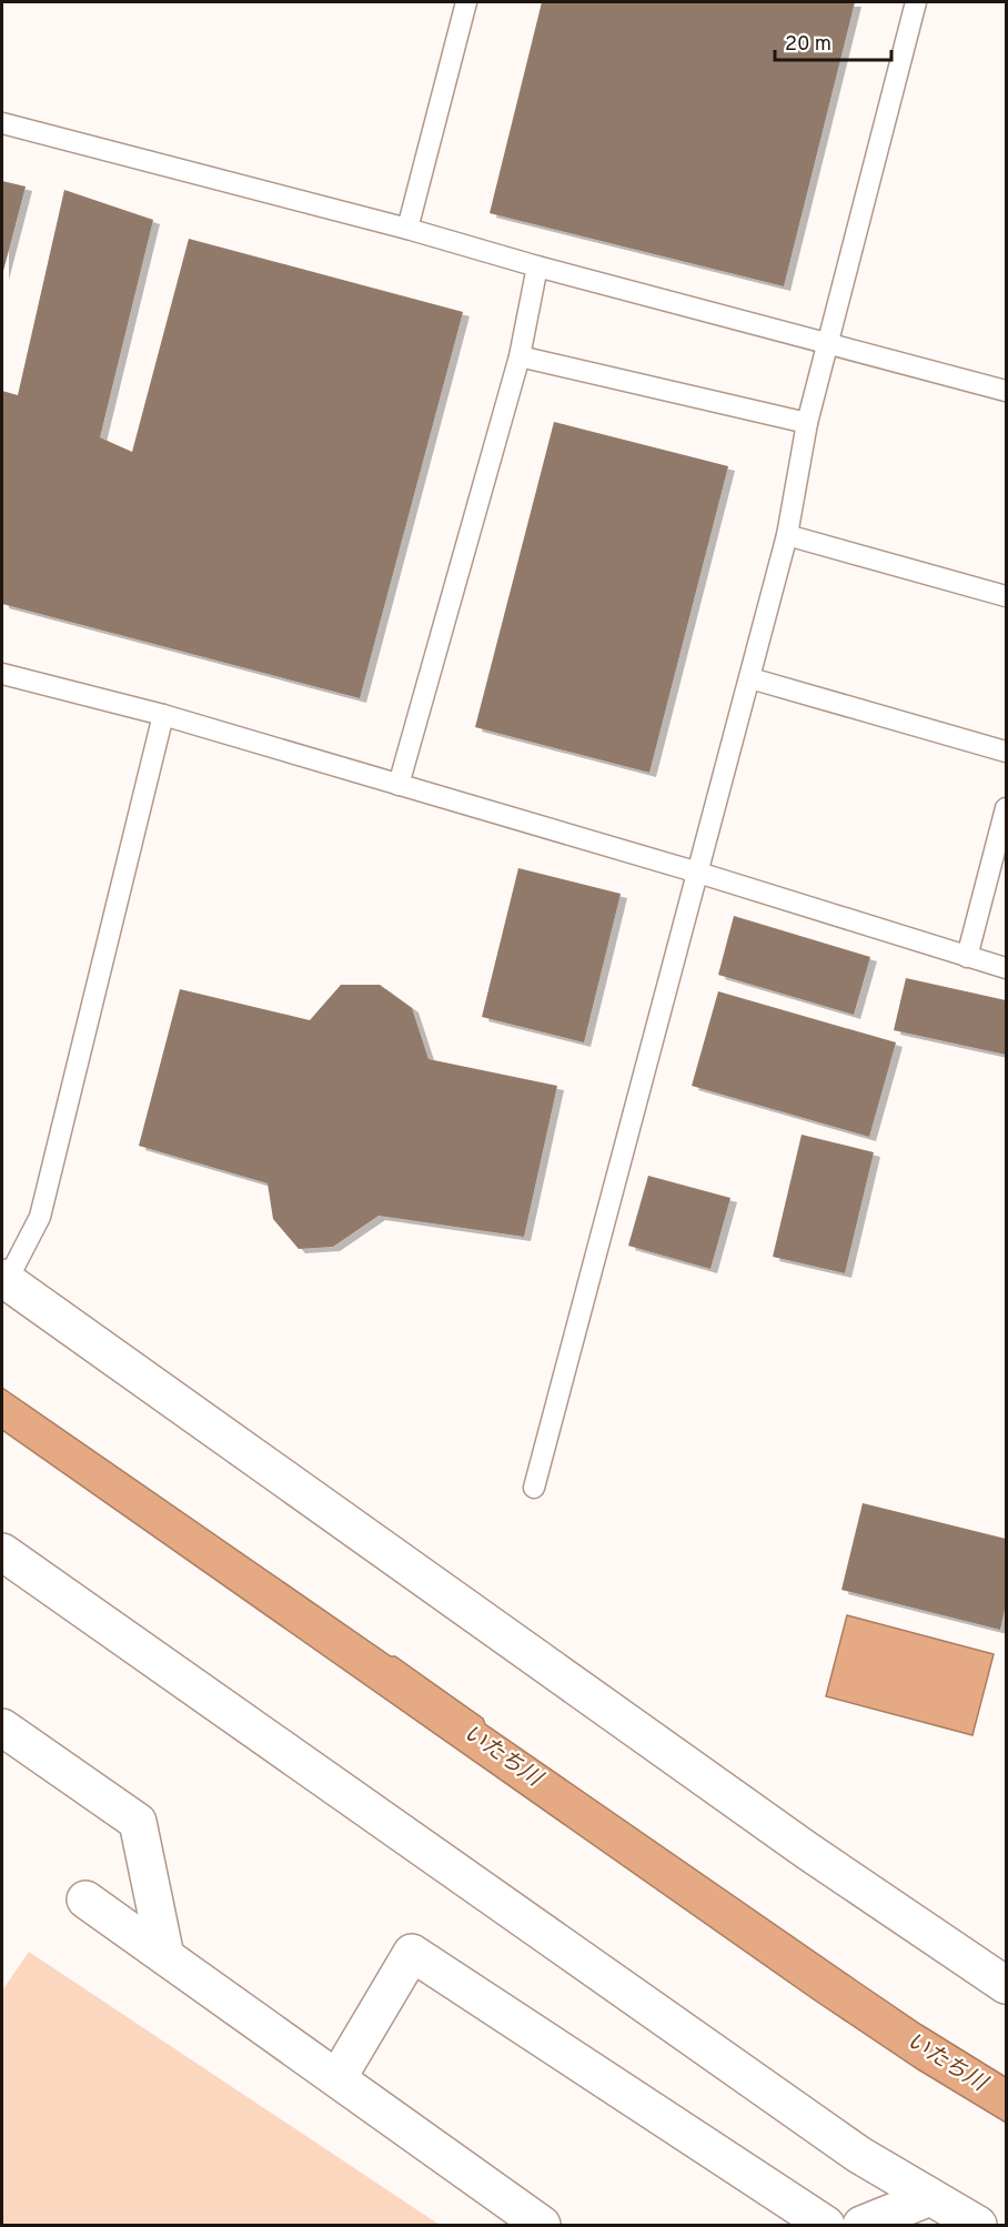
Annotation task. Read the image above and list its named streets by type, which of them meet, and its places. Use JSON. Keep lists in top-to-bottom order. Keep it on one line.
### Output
{"water":["いたち川"],"scale_bar":"20 m"}
